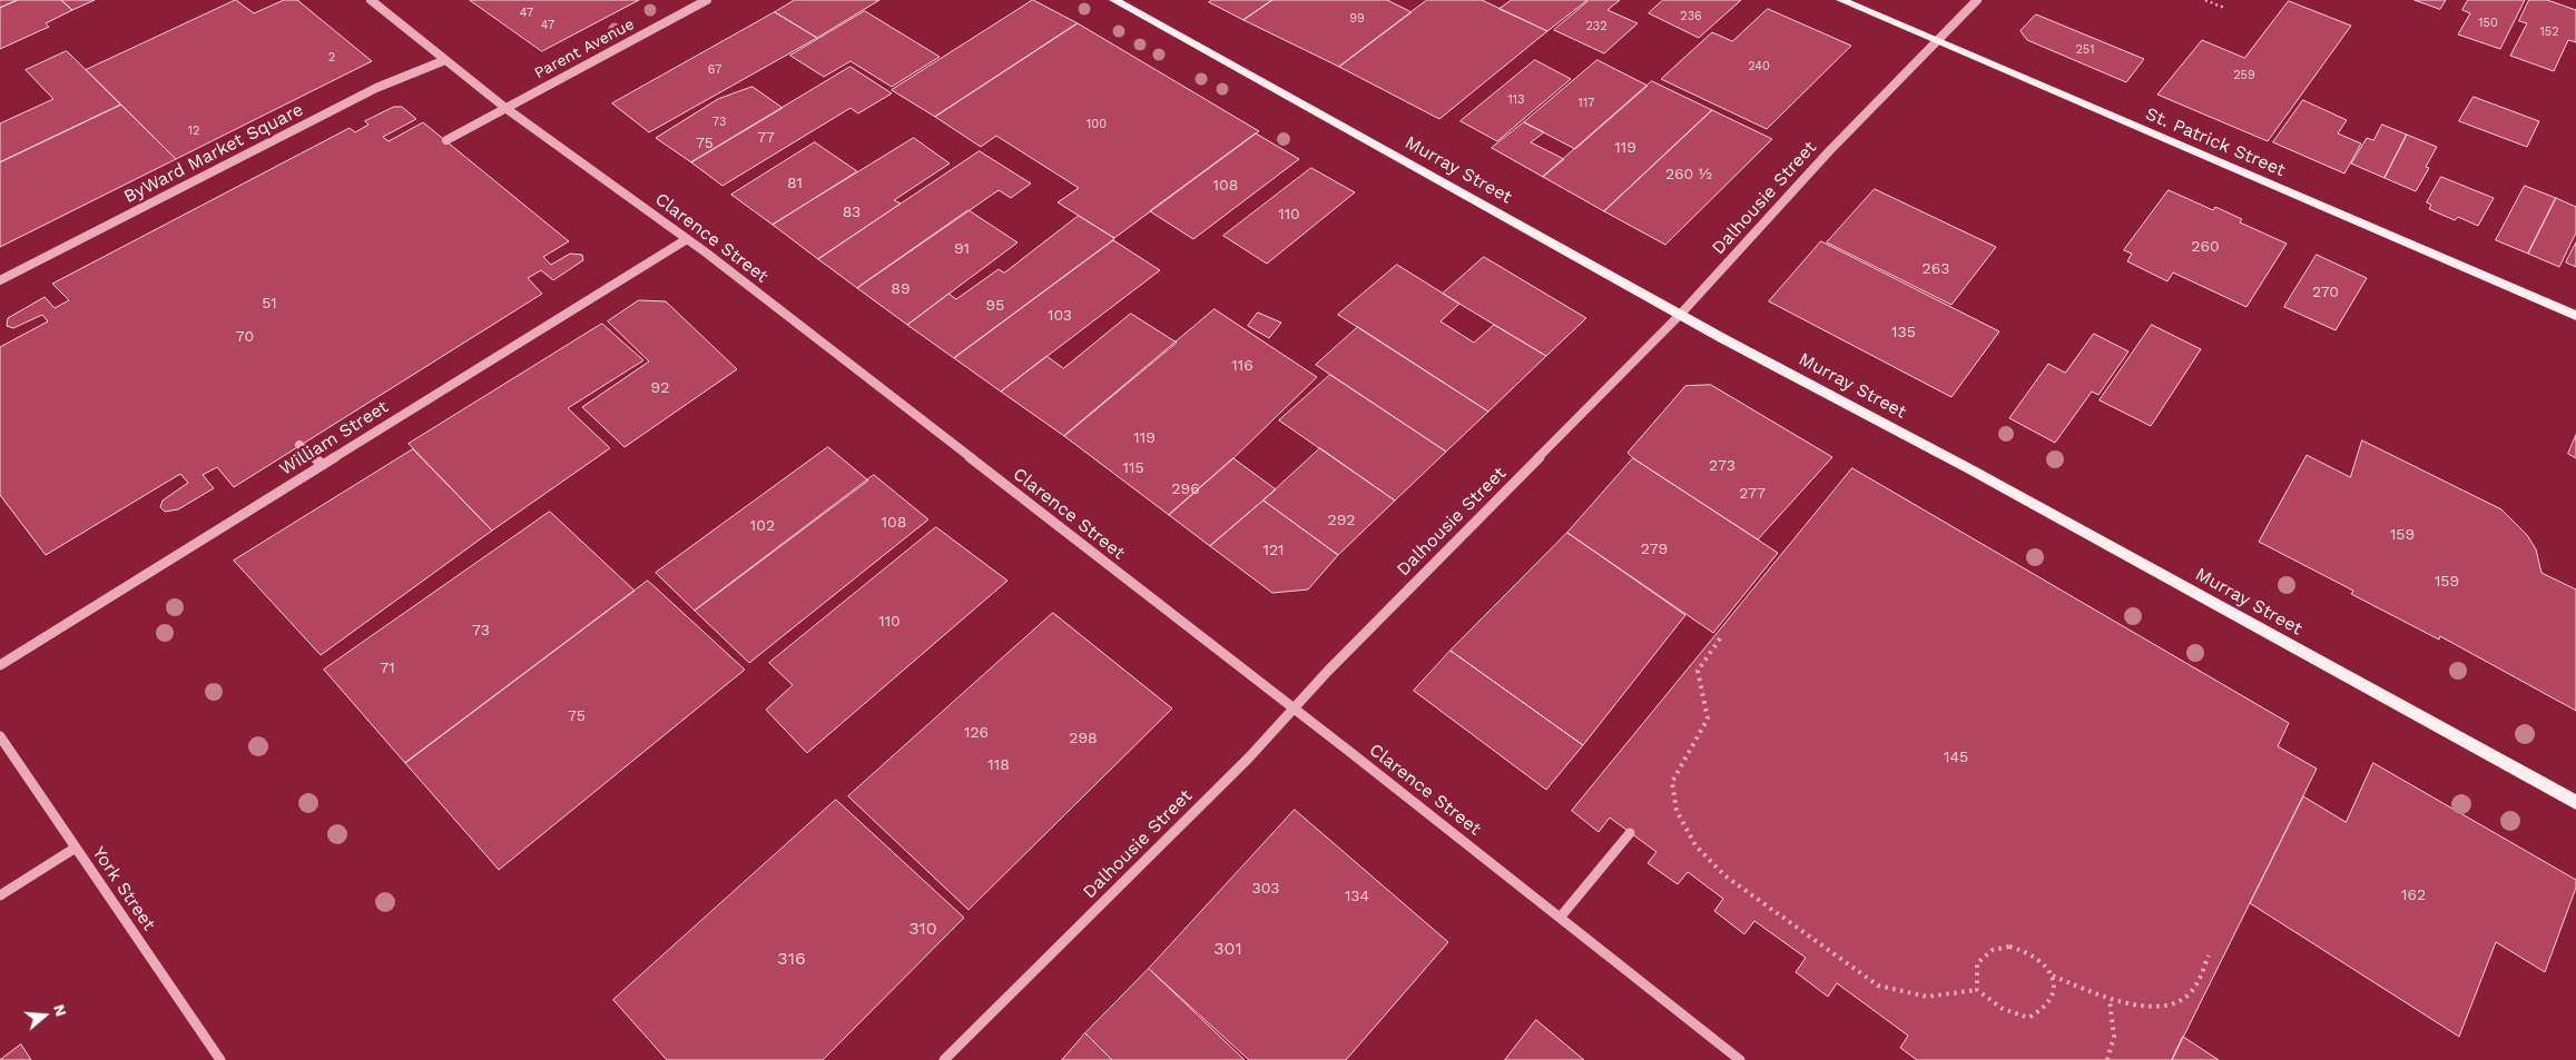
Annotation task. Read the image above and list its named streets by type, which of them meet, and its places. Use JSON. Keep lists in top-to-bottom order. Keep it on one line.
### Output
{"streets":{"main road":["St. Patrick Street","Murray Street"],"street":["Parent Avenue","ByWard Market Square","Dalhousie Street","Clarence Street","William Street","York Street"]},"crossings":[["Parent Avenue","Clarence Street"],["St. Patrick Street","Dalhousie Street"],["ByWard Market Square","Clarence Street"],["Murray Street","Dalhousie Street"],["Dalhousie Street","Clarence Street"],["Clarence Street","William Street"]],"house_numbers":["47","236","99","150","47","232","152","251","2","240","67","259","113","117","73","100","12","77","75","119","260 ½","81","108","83","110","260","91","263","89","270","51","95","103","135","70","116","92","119","273","115","296","277","292","108","102","159","279","121","159","110","73","71","75","126","298","145","118","303","162","134","310","301","316"],"north":"right"}
